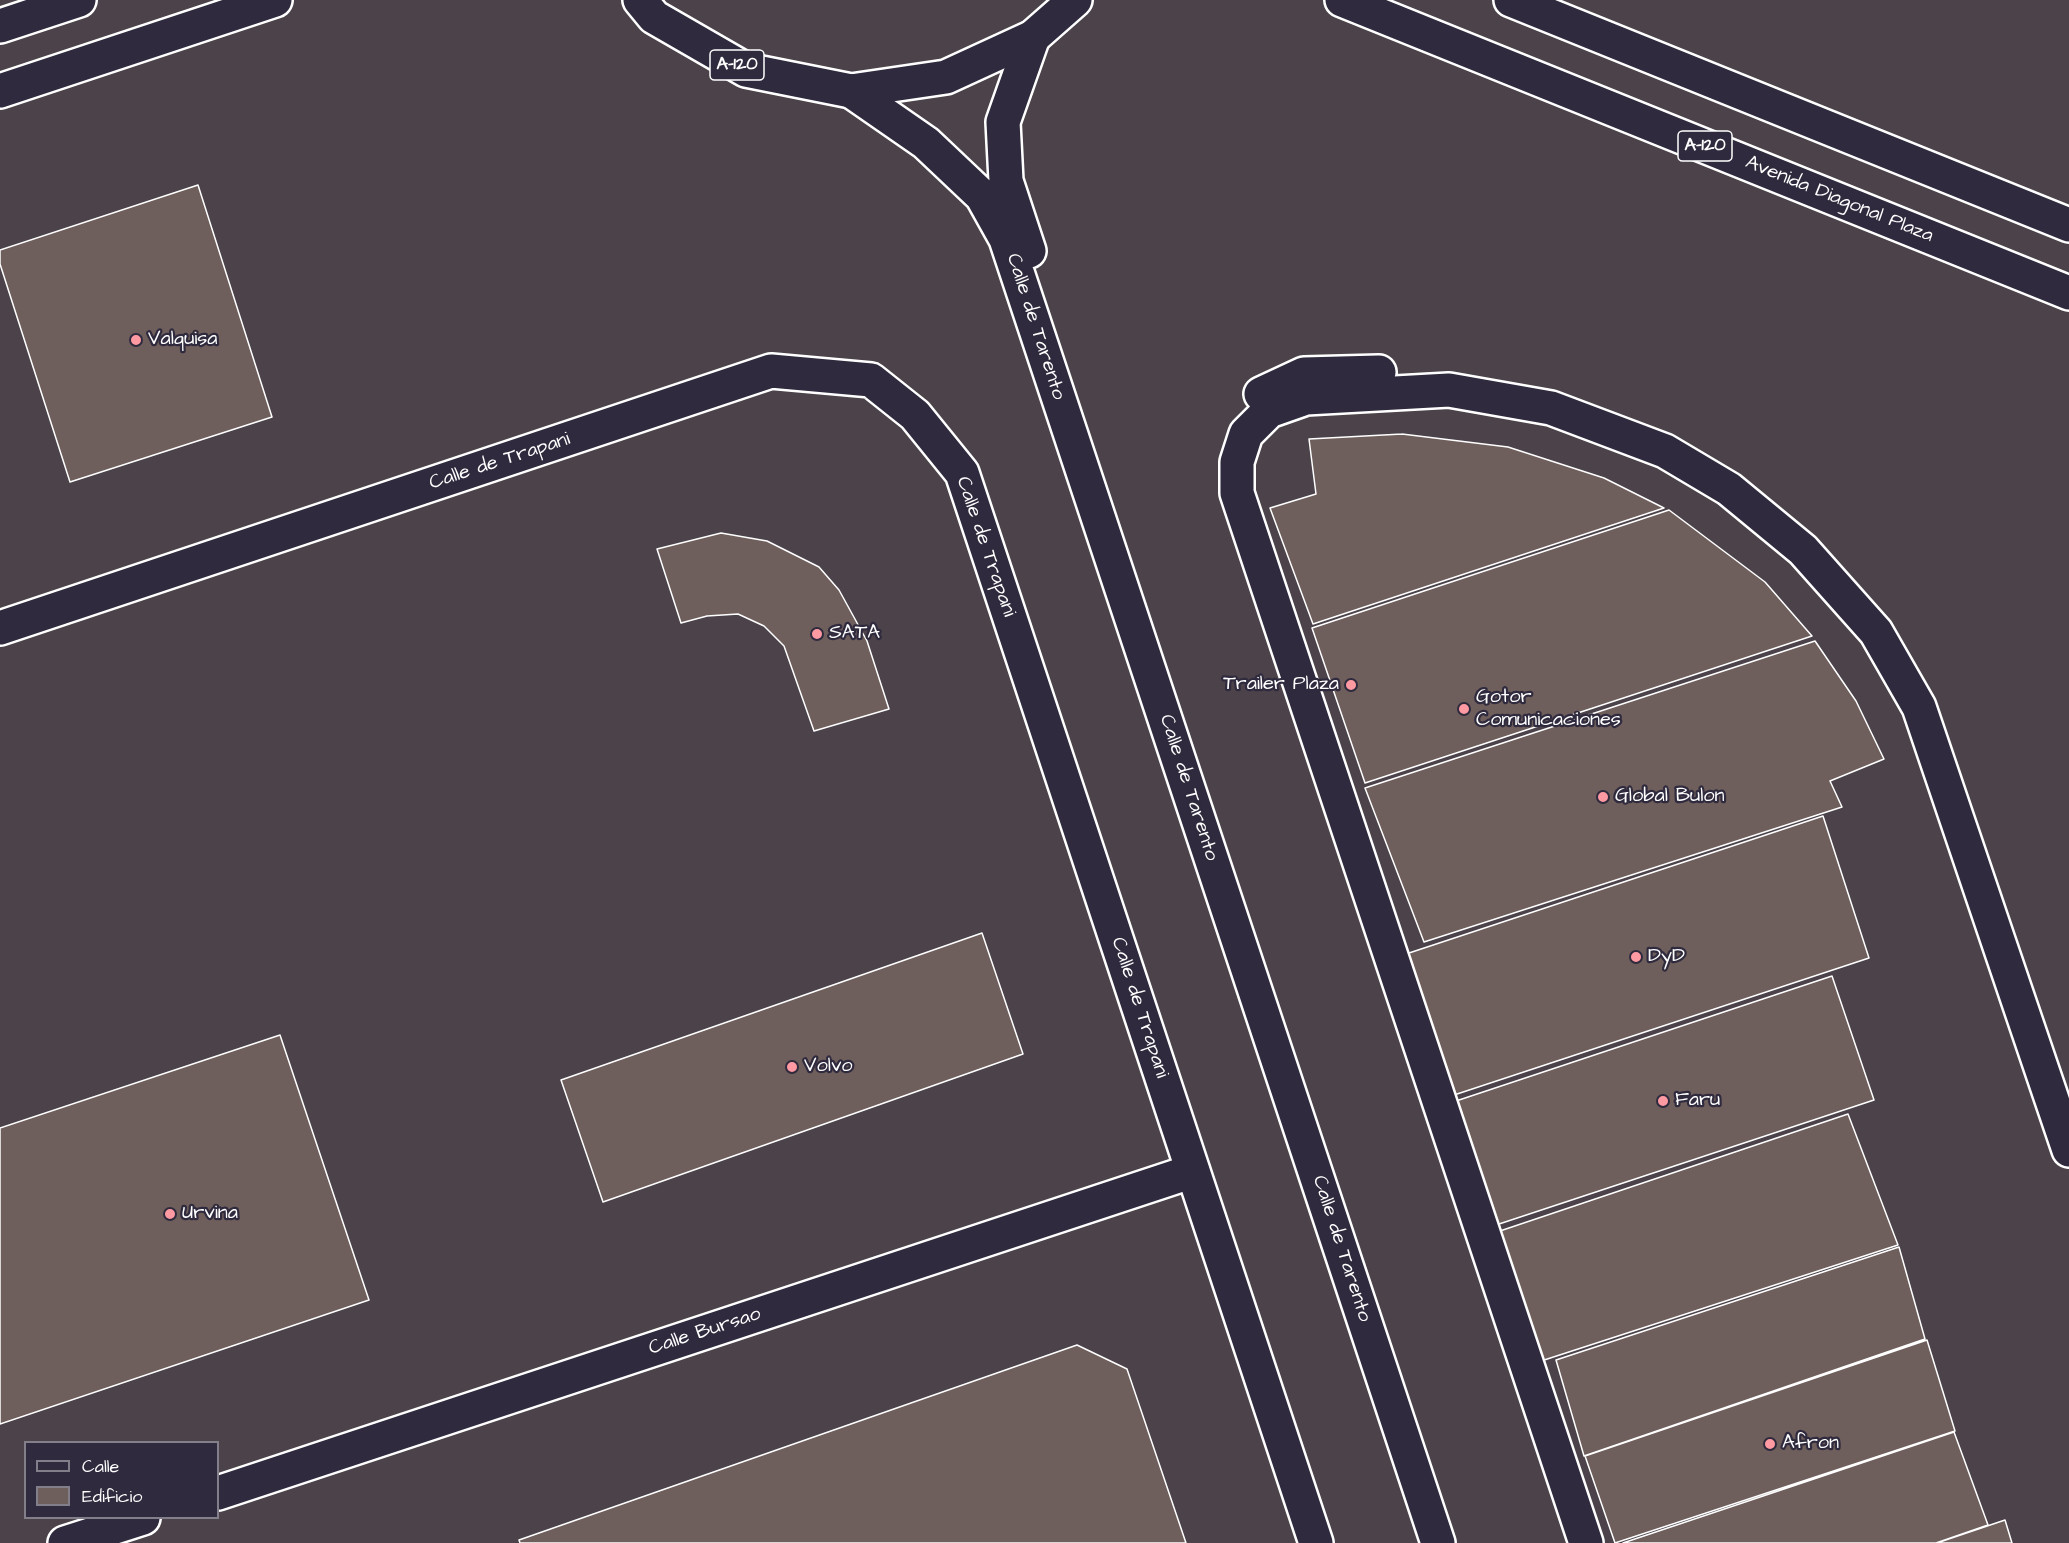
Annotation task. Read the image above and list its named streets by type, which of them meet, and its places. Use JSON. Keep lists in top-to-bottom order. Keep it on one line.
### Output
{"streets":{"street":["A-120","Avenida Diagonal Plaza","Calle de Tarento","Calle de Trapani","Calle Bursao"]},"crossings":[["A-120","Calle de Tarento"],["Calle de Trapani","Calle Bursao"]],"places":["Valquisa","SATA","Trailer Plaza","Gotor Comunicaciones","Global Bulon","DyD","Volvo","Faru","Urvina","Afron"],"legend":["Calle","Edificio"]}
